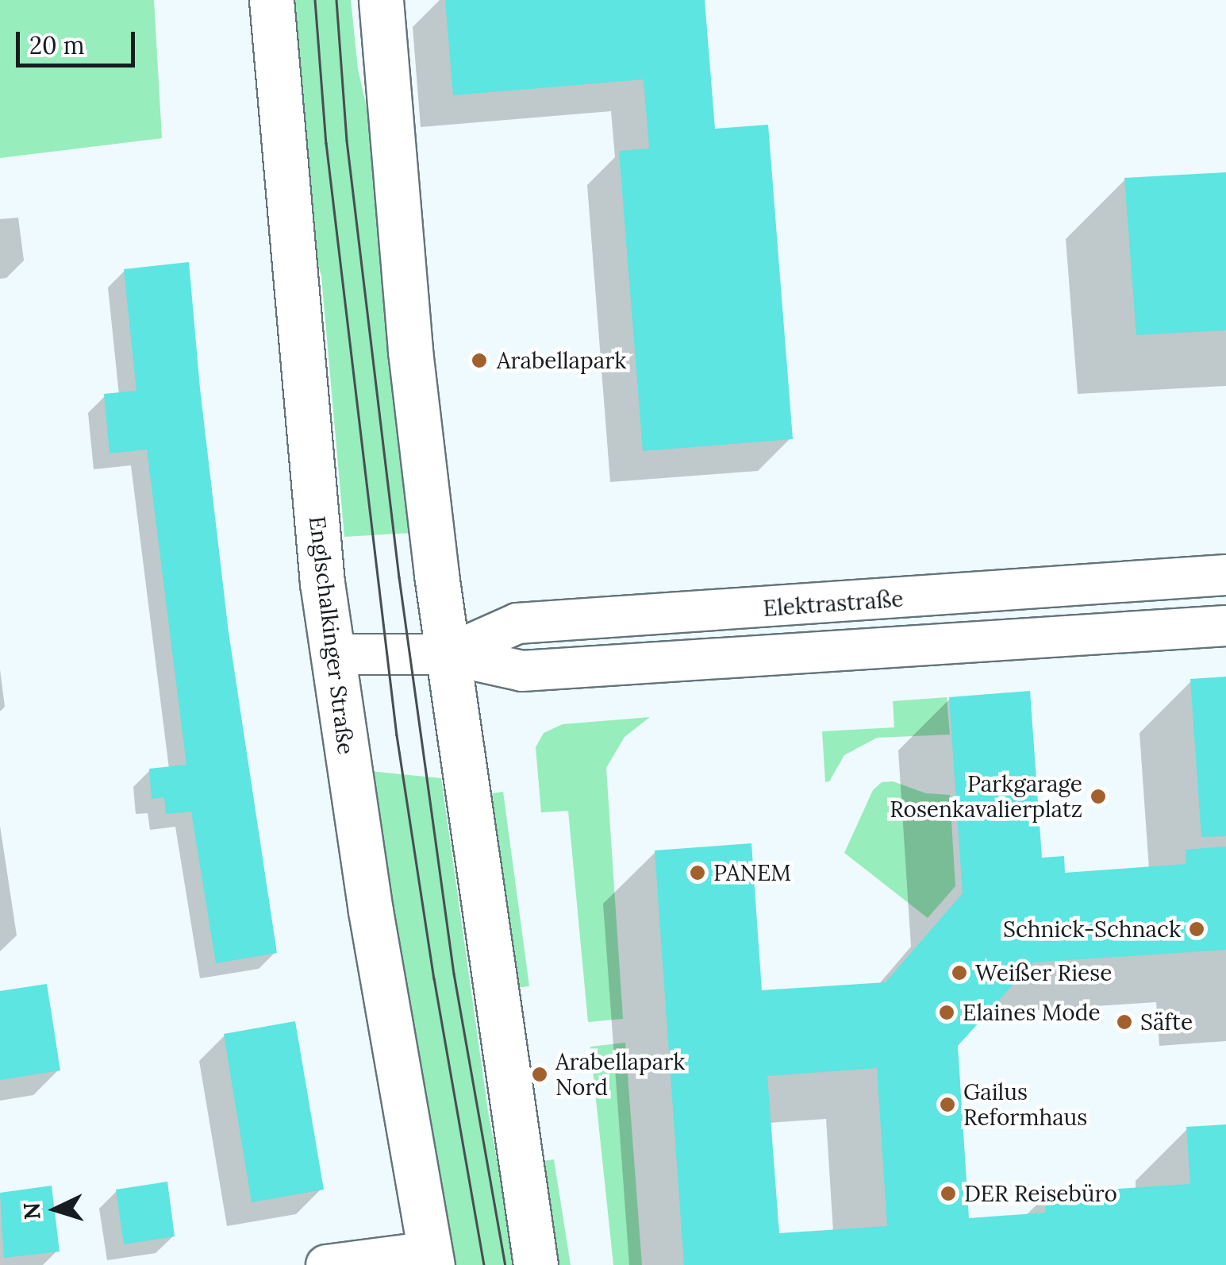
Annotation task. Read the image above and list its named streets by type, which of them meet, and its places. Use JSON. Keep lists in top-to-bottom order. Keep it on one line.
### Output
{"streets":{"main road":["Englschalkinger Straße"],"street":["Elektrastraße"]},"crossings":[["Elektrastraße","Englschalkinger Straße"]],"places":["Arabellapark","Parkgarage Rosenkavalierplatz","PANEM","Schnick-Schnack","Weißer Riese","Elaines Mode","Säfte","Arabellapark Nord","Gailus Reformhaus","DER Reisebüro"],"scale_bar":"20 m","north":"left"}
